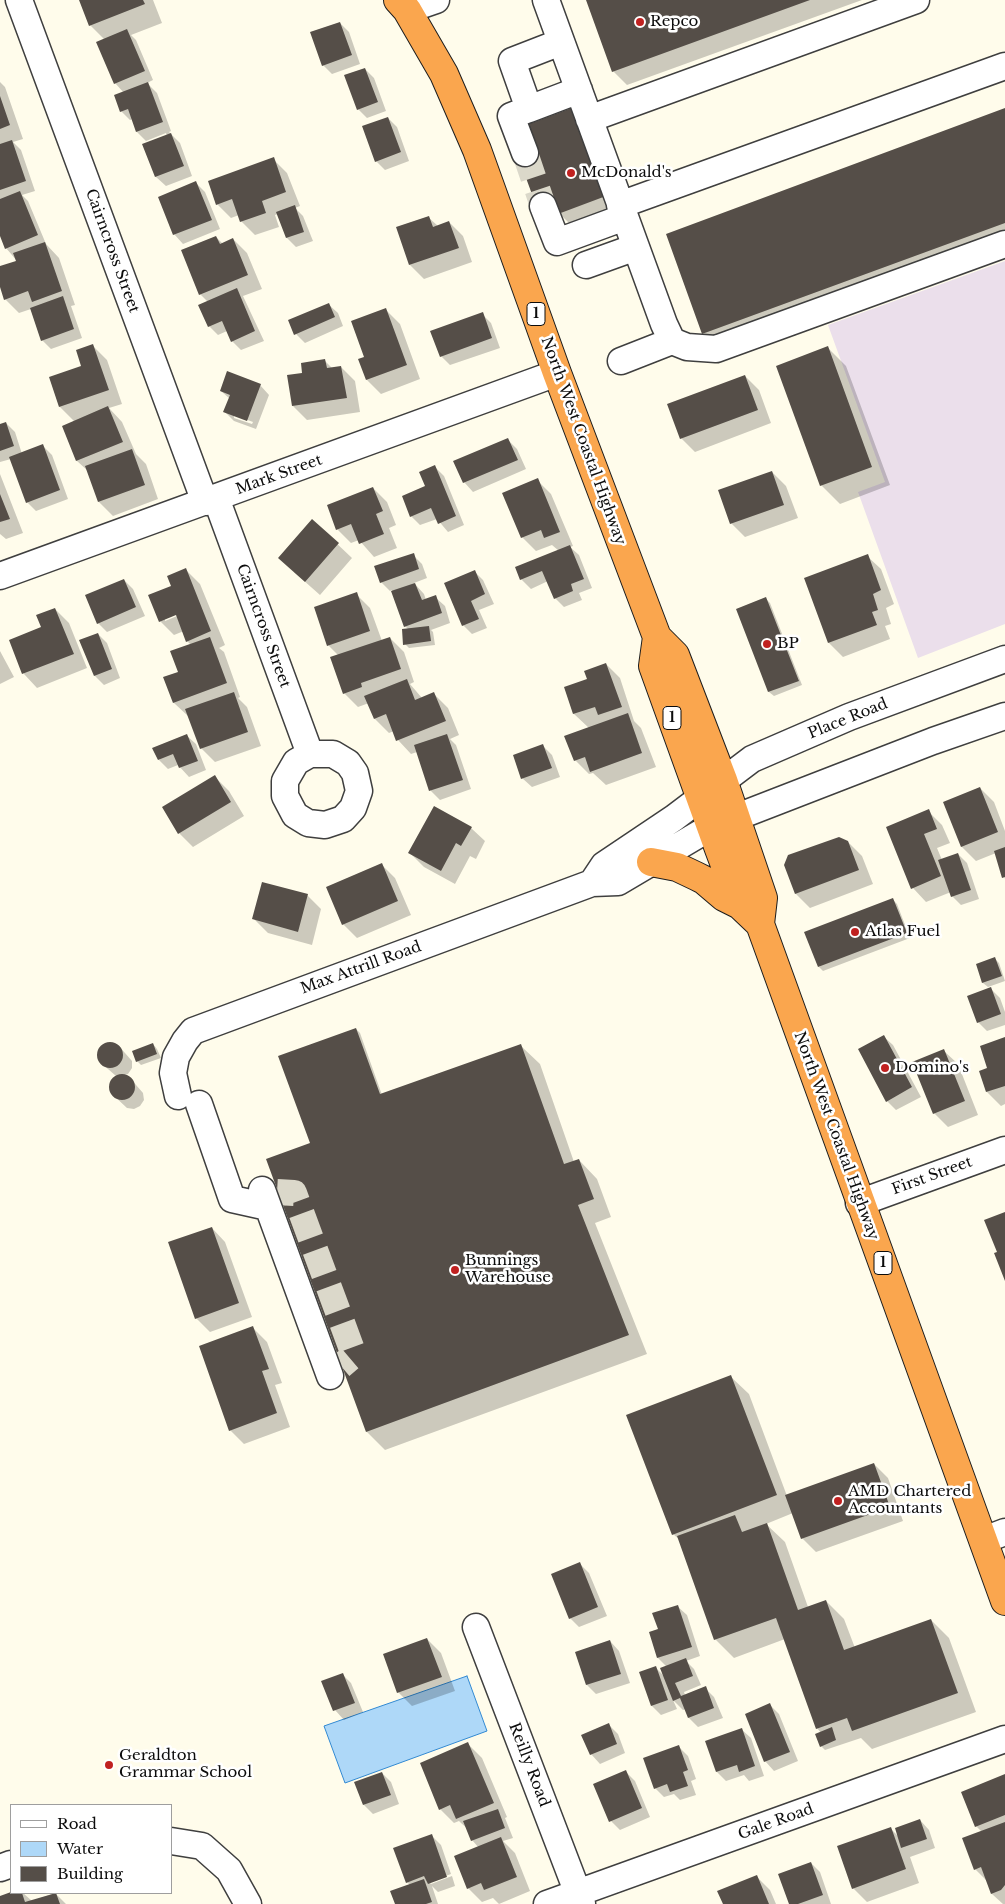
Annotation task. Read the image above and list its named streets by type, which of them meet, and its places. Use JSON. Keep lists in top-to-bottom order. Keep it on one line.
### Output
{"streets":{"highway":["1","North West Coastal Highway"],"street":["Cairncross Street","Mark Street","Place Road","Max Attrill Road","First Street","Reilly Road","Gale Road"]},"crossings":[["Cairncross Street","Mark Street"],["North West Coastal Highway","Mark Street"],["North West Coastal Highway","Place Road"],["North West Coastal Highway","Max Attrill Road"],["North West Coastal Highway","First Street"],["Reilly Road","Gale Road"]],"places":["Repco","McDonald's","BP","Atlas Fuel","Domino's","Bunnings Warehouse","AMD Chartered Accountants","Geraldton Grammar School"],"legend":["Road","Water","Building"]}
